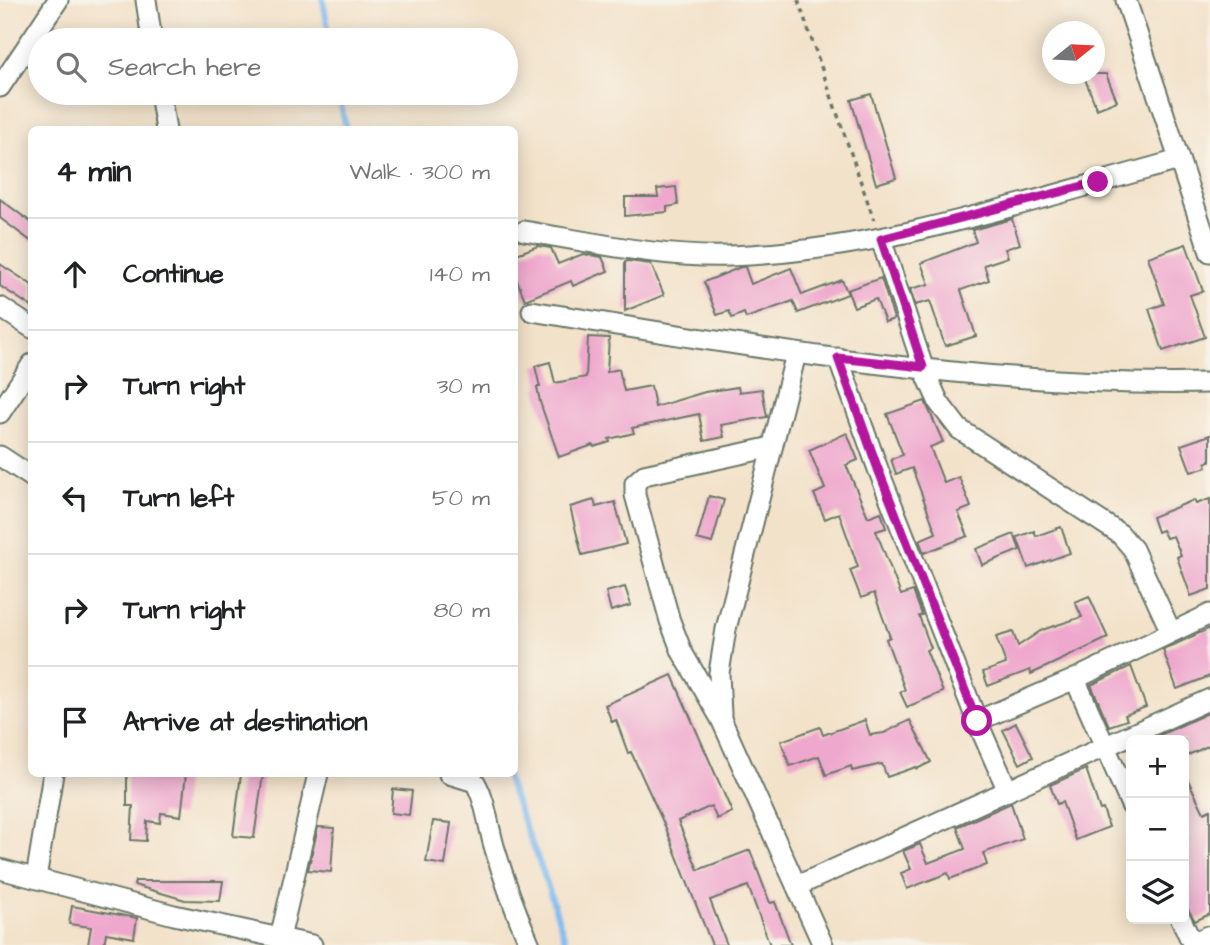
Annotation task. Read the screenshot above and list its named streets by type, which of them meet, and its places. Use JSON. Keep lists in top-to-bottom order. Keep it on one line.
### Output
{"north":"right","page":{"search":"Search here","heading":["4 min","Walk · 300 m"],"list":[["Continue","140 m"],["Turn right","30 m"],["Turn left","50 m"],["Turn right","80 m"],"Arrive at destination"],"map_buttons":["+","−"]}}
